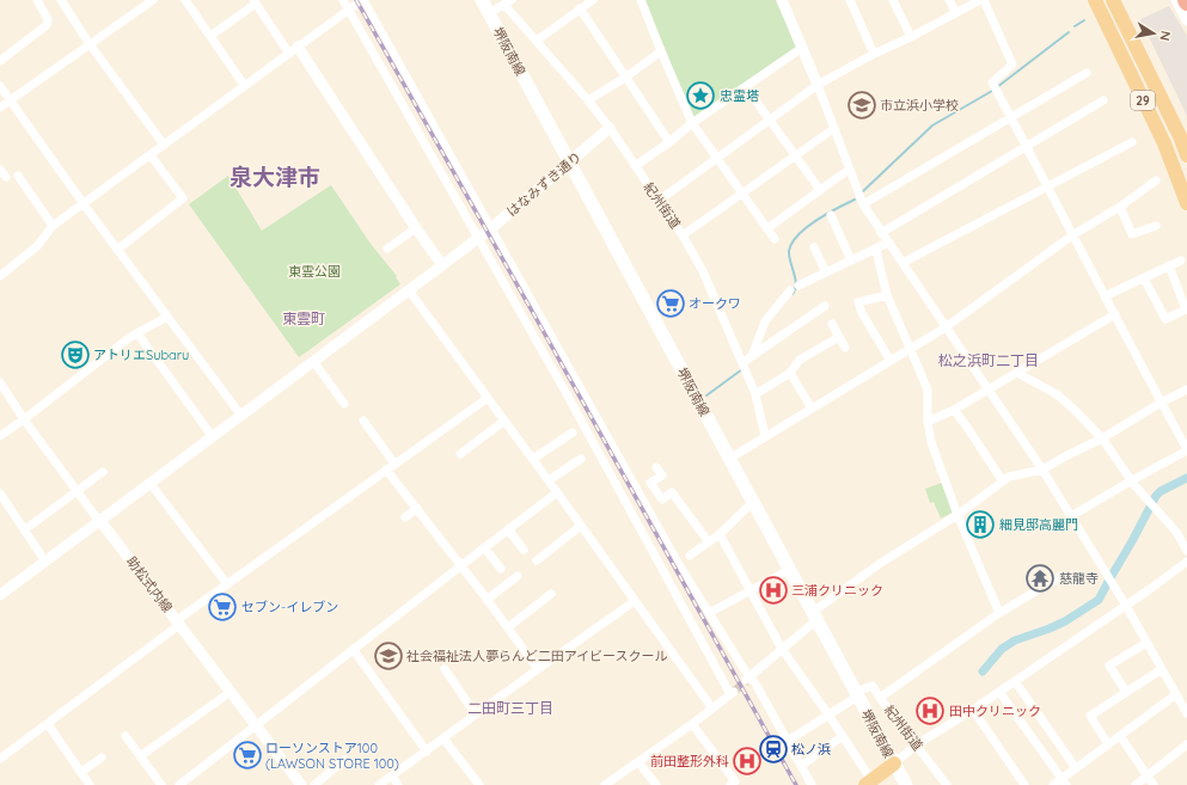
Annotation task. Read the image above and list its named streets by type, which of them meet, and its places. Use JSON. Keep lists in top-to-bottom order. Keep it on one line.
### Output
{"streets":{"main road":["堺阪南線","29"],"street":["はなみずき通り","紀州街道","助松式内線"]},"crossings":[["堺阪南線","はなみずき通り"],["堺阪南線","紀州街道"],["はなみずき通り","紀州街道"],["はなみずき通り","助松式内線"]],"districts":["泉大津市","東雲町","松之浜町二丁目","二田町三丁目"],"parks":["東雲公園"],"places":{"place":["忠霊塔"],"school or university":["市立浜小学校","社会福祉法人夢らんど二田アイビースクール"],"supermarket":["オークワ","セブン-イレブン","ローソンストア100 (LAWSON STORE 100)"],"theatre":["アトリエSubaru"],"building":["細見邸高麗門"],"temple":["慈龍寺"],"hospital":["三浦クリニック","田中クリニック","前田整形外科"],"station":["松ノ浜"]},"north":"right"}
